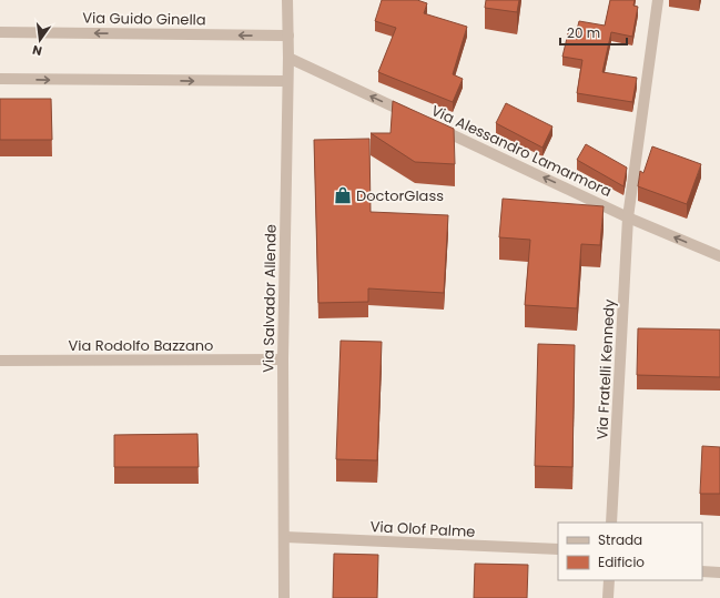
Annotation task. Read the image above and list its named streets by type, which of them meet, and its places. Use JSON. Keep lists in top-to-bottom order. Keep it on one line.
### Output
{"streets":{"street":["Via Guido Ginella","Via Alessandro Lamarmora","Via Salvador Allende","Via Rodolfo Bazzano","Via Fratelli Kennedy","Via Olof Palme"]},"crossings":[["Via Guido Ginella","Via Salvador Allende"],["Via Alessandro Lamarmora","Via Salvador Allende"],["Via Alessandro Lamarmora","Via Fratelli Kennedy"],["Via Salvador Allende","Via Rodolfo Bazzano"],["Via Salvador Allende","Via Olof Palme"]],"one_way":["Via Alessandro Lamarmora"],"places":{"shop":["DoctorGlass"]},"legend":["Strada","Edificio"],"scale_bar":"20 m","north":"bottom"}
